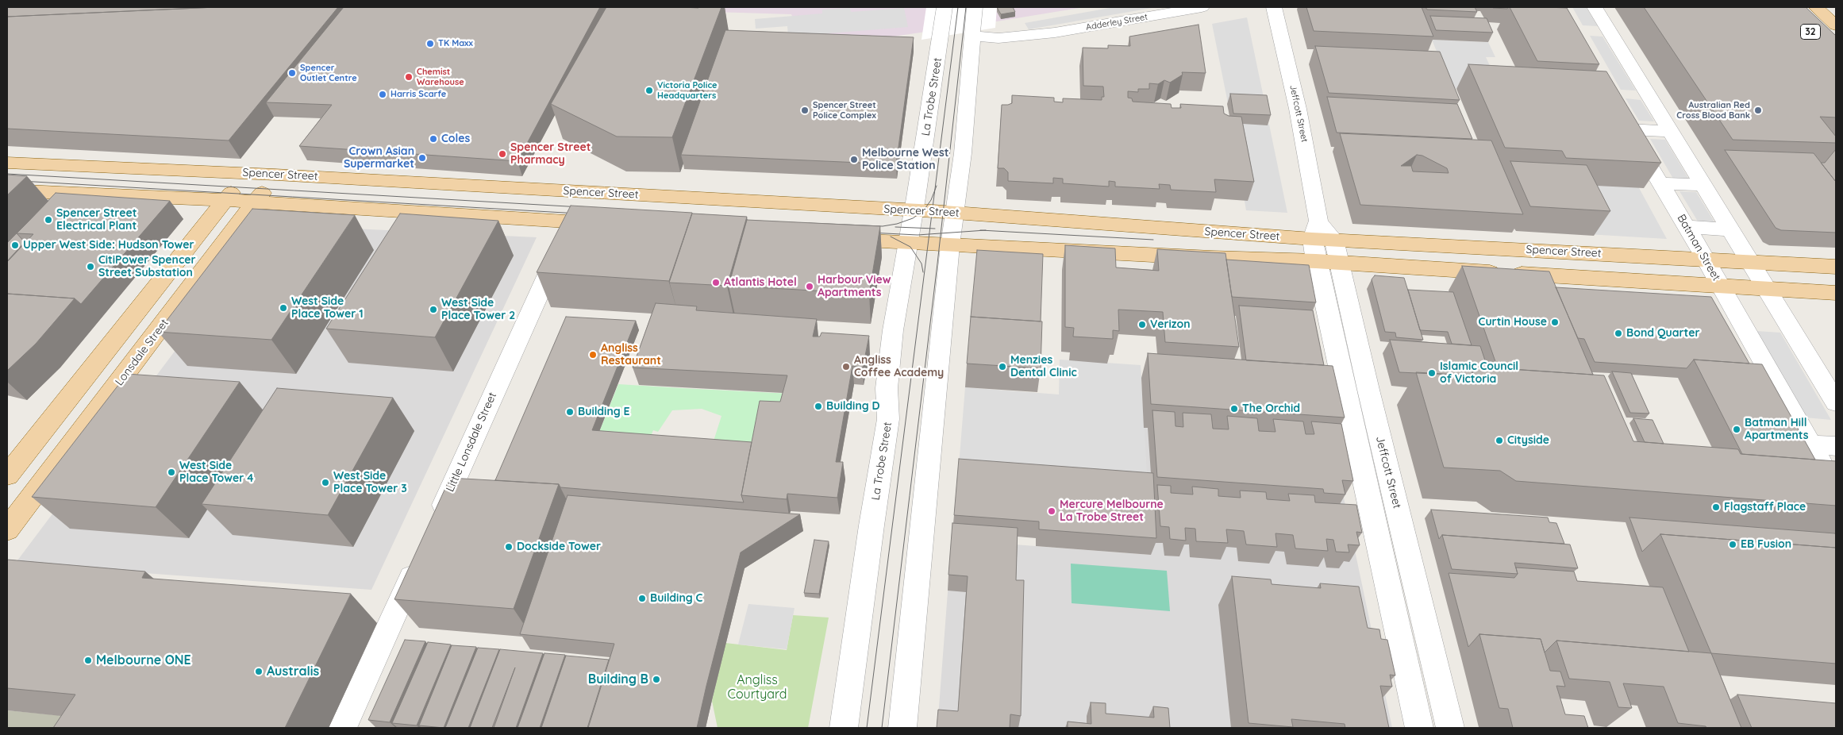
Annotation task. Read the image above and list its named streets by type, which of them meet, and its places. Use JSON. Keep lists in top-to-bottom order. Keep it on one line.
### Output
{"streets":{"main road":["32","Spencer Street","Lonsdale Street"],"street":["Adderley Street","La Trobe Street","Jeffcott Street","Batman Street","Little Lonsdale Street"]},"crossings":[["La Trobe Street","Spencer Street"],["Jeffcott Street","Spencer Street"],["Spencer Street","Batman Street"],["Spencer Street","Lonsdale Street"]],"parks":["Angliss Courtyard"],"places":["TK Maxx","Spencer Outlet Centre","Chemist Warehouse","Victoria Police Headquarters","Harris Scarfe","Spencer Street Police Complex","Australian Red Cross Blood Bank","Coles","Spencer Street Pharmacy","Crown Asian Supermarket","Melbourne West Police Station","Spencer Street Electrical Plant","Upper West Side: Hudson Tower","CitiPower Spencer Street Substation","Atlantis Hotel","Harbour View Apartments","West Side Place Tower 1","West Side Place Tower 2","Curtin House","Verizon","Bond Quarter","Angliss Restaurant","Angliss Coffee Academy","Menzies Dental Clinic","Islamic Council of Victoria","Building D","The Orchid","Building E","Batman Hill Apartments","Cityside","West Side Place Tower 4","West Side Place Tower 3","Flagstaff Place","Mercure Melbourne La Trobe Street","EB Fusion","Dockside Tower","Building C","Melbourne ONE","Australis","Building B"]}
